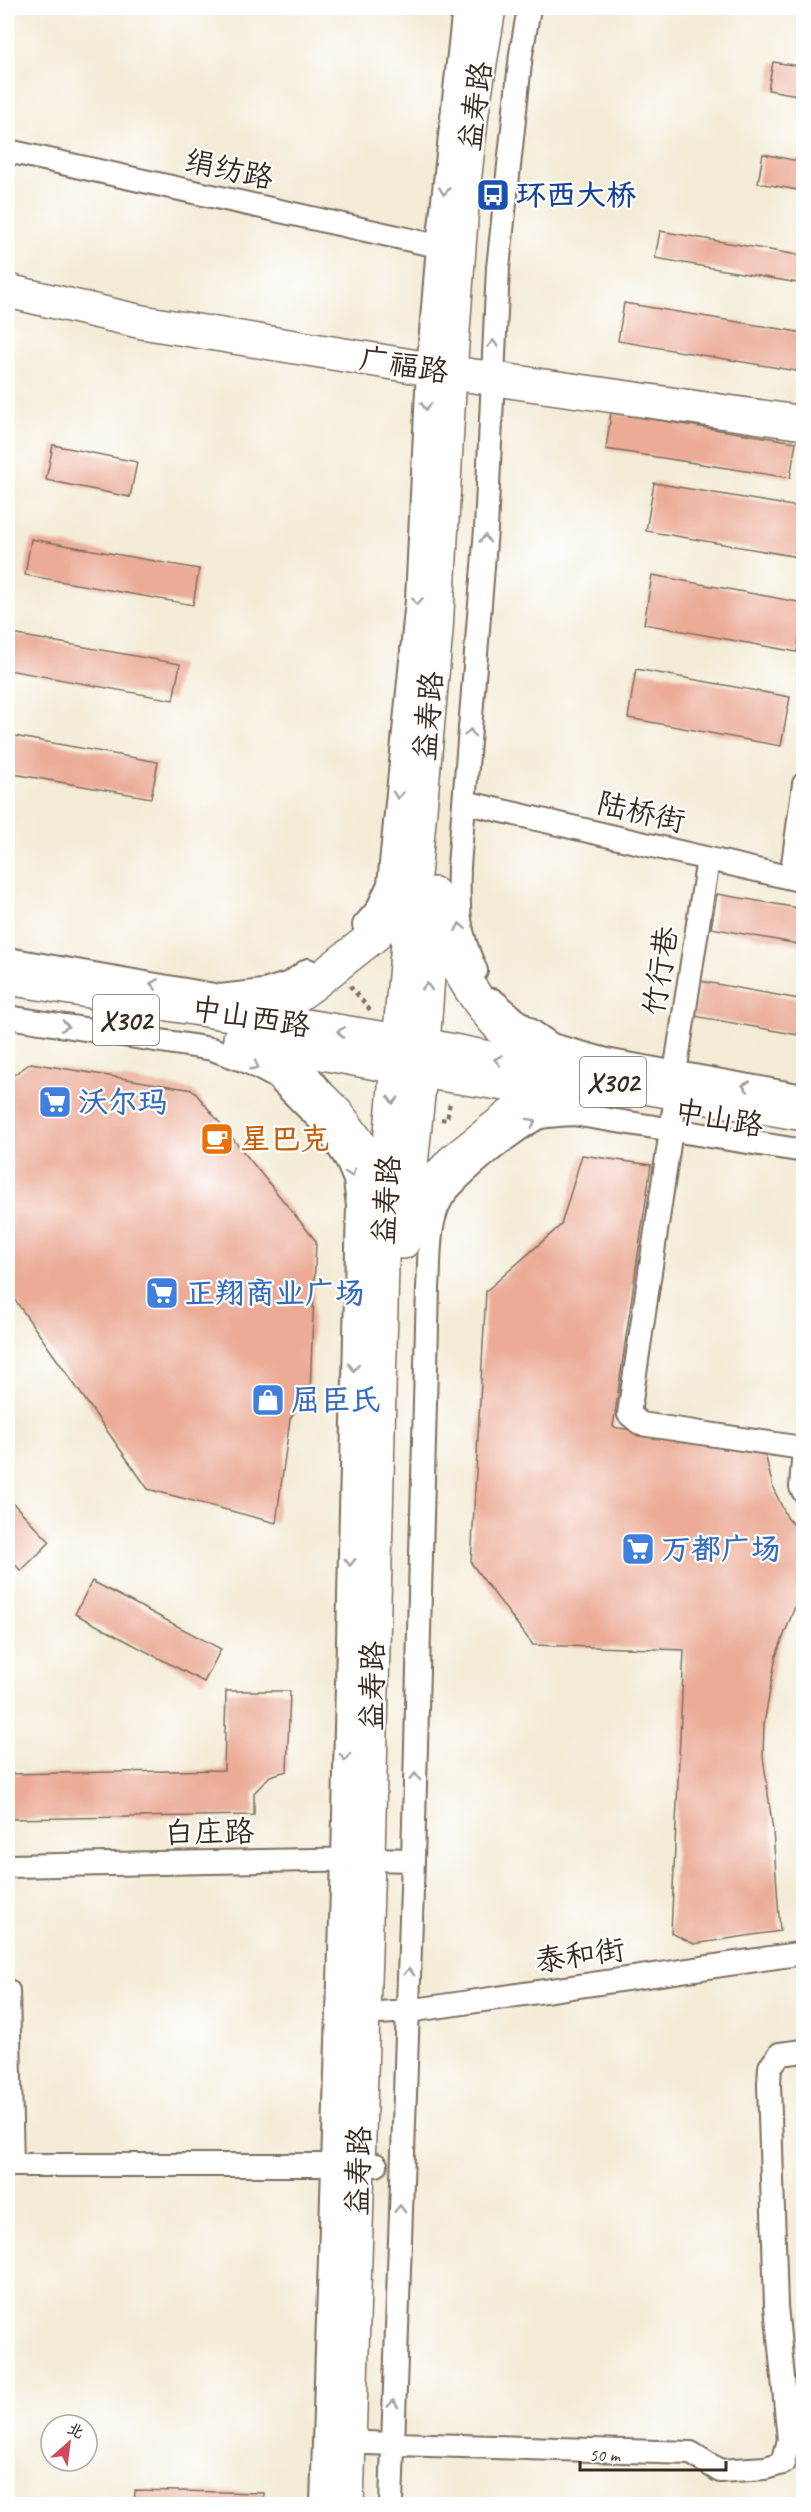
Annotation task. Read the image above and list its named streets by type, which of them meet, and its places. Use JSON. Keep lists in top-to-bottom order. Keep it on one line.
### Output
{"streets":{"main road":["益寿路","广福路","中山西路","X302","中山路"],"street":["绢纺路","陆桥街","竹行巷","白庄路","泰和街"]},"crossings":[["益寿路","广福路"],["益寿路","中山西路"],["益寿路","中山路"],["益寿路","白庄路"],["益寿路","泰和街"],["陆桥街","竹行巷"],["竹行巷","中山路"],["中山西路","中山路"]],"places":{"bus stop":["环西大桥"],"supermarket":["沃尔玛","正翔商业广场","万都广场"],"cafe":["星巴克"],"shop":["屈臣氏"]},"scale_bar":"50 m","north":"top right"}
